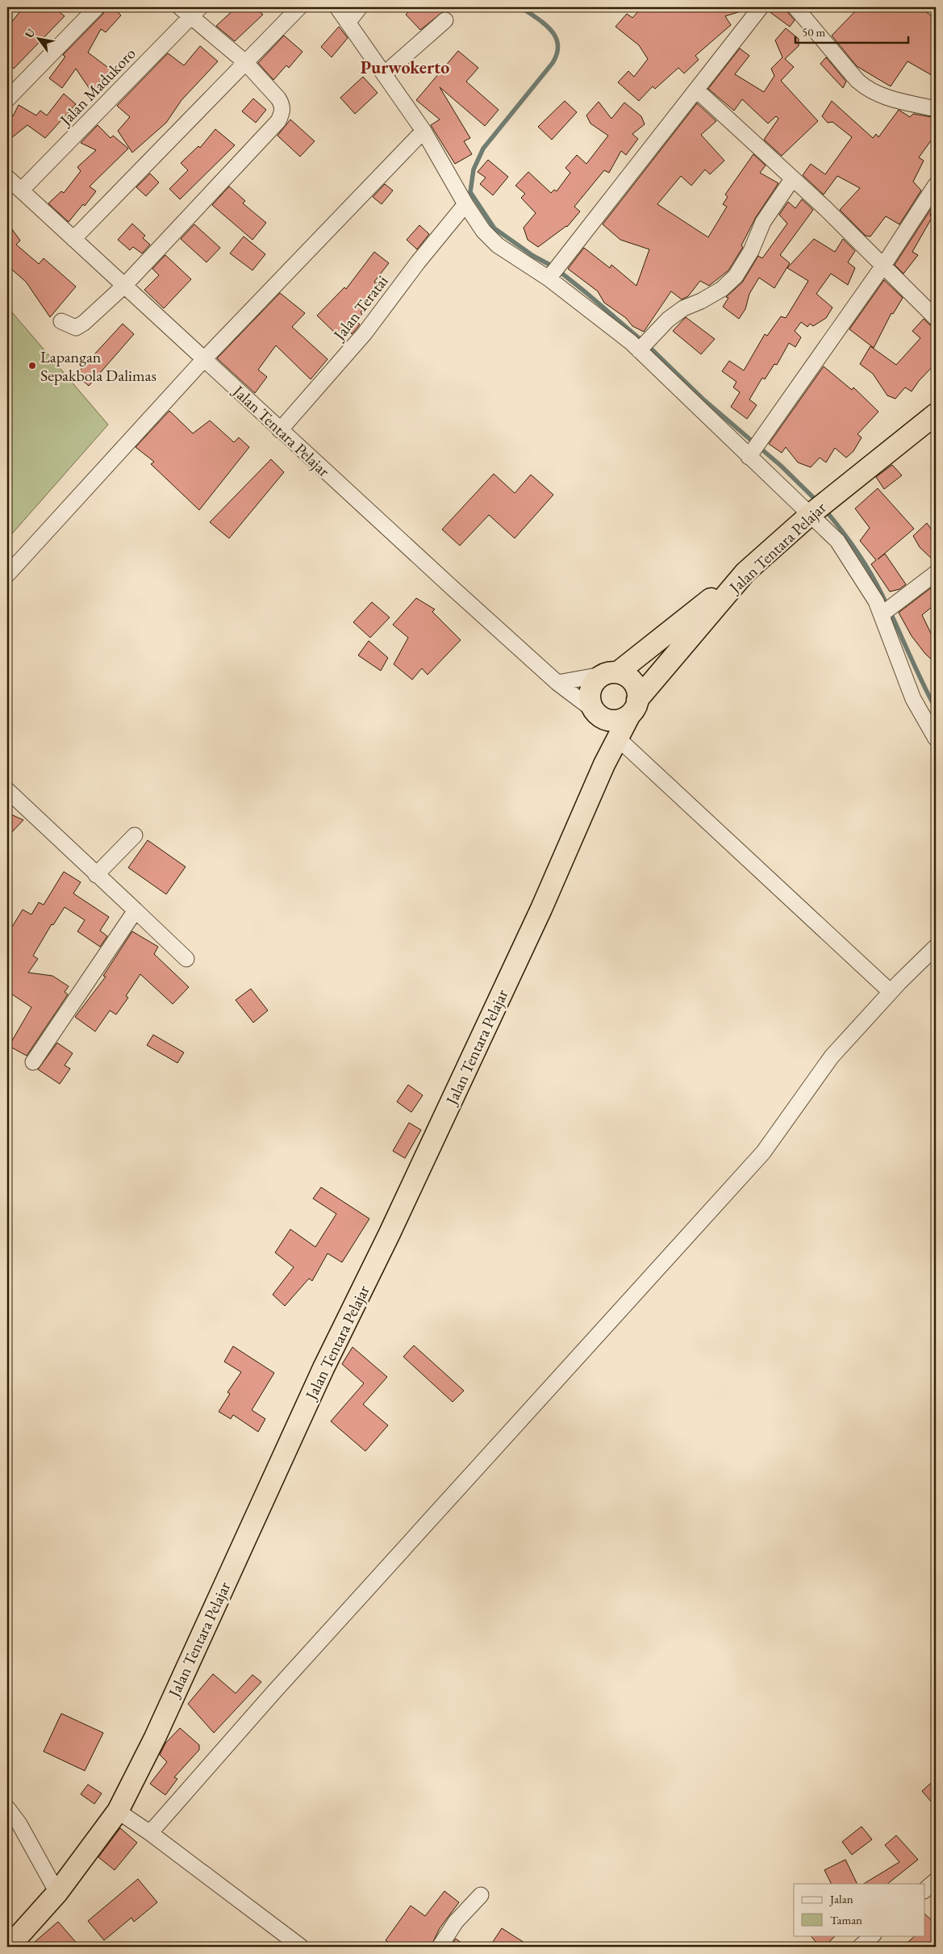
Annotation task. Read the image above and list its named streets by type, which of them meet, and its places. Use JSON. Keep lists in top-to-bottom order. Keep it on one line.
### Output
{"streets":{"highway":["Jalan Tentara Pelajar"],"street":["Jalan Madukoro","Jalan Teratai"]},"crossings":[["Jalan Madukoro","Jalan Tentara Pelajar"],["Jalan Teratai","Jalan Tentara Pelajar"]],"districts":["Purwokerto"],"places":["Lapangan Sepakbola Dalimas"],"legend":["Jalan","Taman"],"scale_bar":"50 m","north":"top left"}
